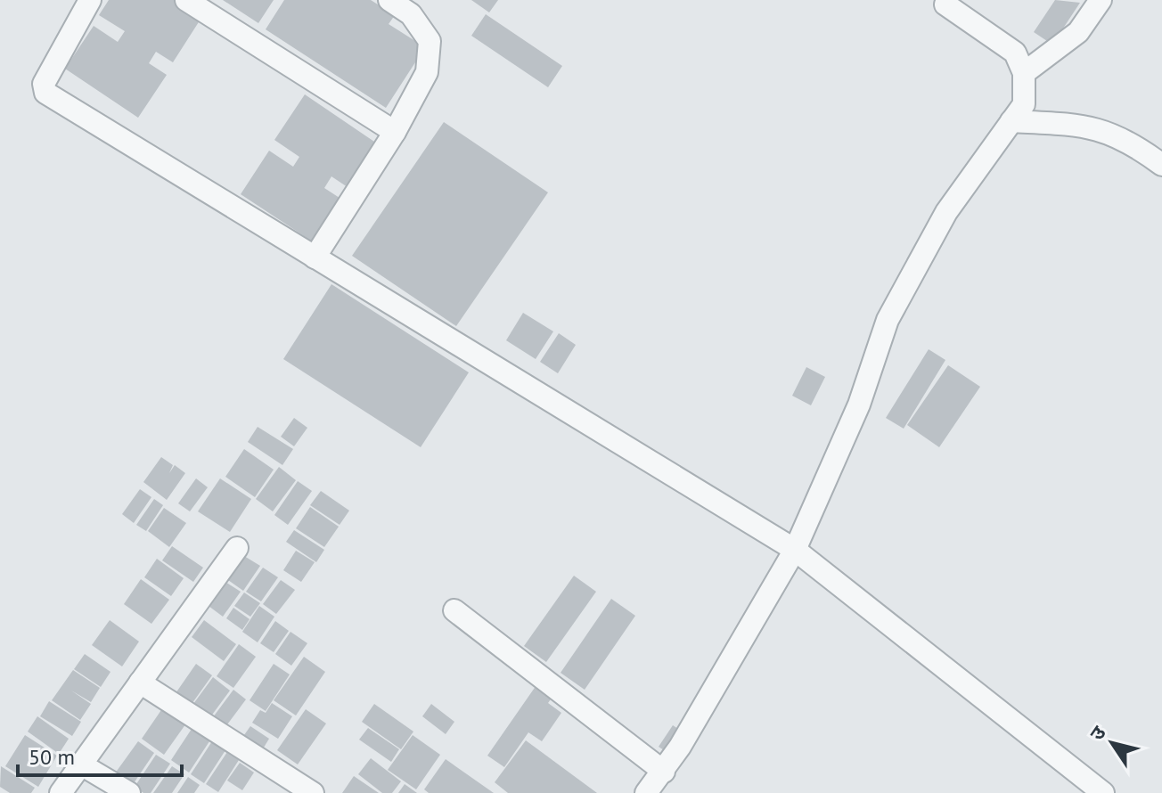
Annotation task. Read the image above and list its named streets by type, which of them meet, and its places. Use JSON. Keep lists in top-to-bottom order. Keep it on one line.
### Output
{"scale_bar":"50 m","north":"top left"}
